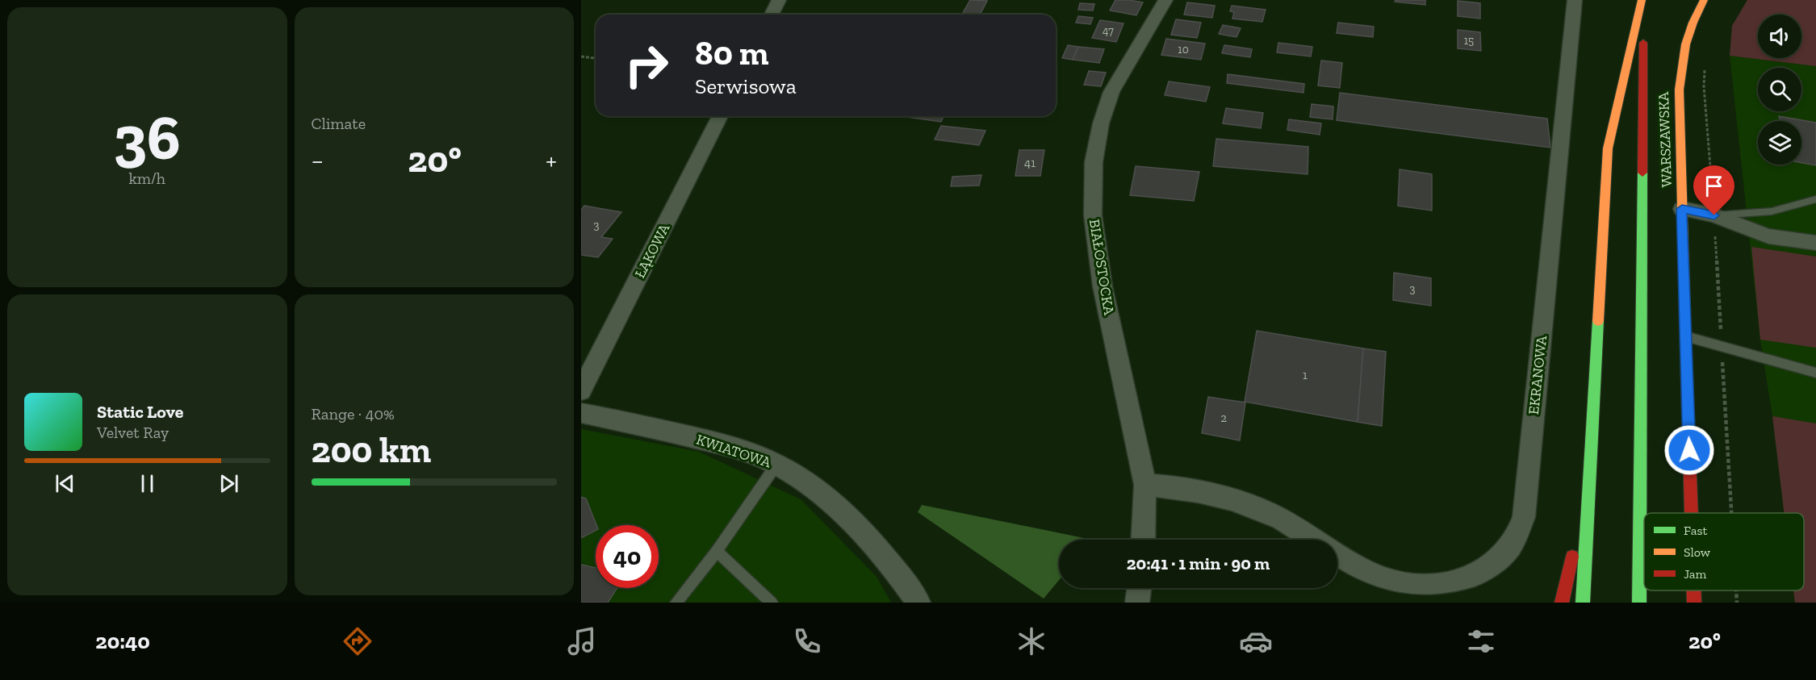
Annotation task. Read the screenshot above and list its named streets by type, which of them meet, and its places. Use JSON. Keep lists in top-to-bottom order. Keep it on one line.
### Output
{"streets":{"main road":["WARSZAWSKA"],"street":["ŁĄKOWA","BIAŁOSTOCKA","EKRANOWA","KWIATOWA"]},"crossings":[["BIAŁOSTOCKA","EKRANOWA"]],"house_numbers":["47","15","10","41","3","3","1","2"],"legend":["Fast","Slow","Jam"],"page":{"tile":[["36","km/h"],"Climate",["Range · 40%","200 km"]],"turn":["80 m","Serwisowa"],"heat":["−","20°","+"],"song":["Static Love","Velvet Ray"],"limit":"40","trip":"20:41 · 1 min · 90 m","tabs":["20:40","20°"]}}
